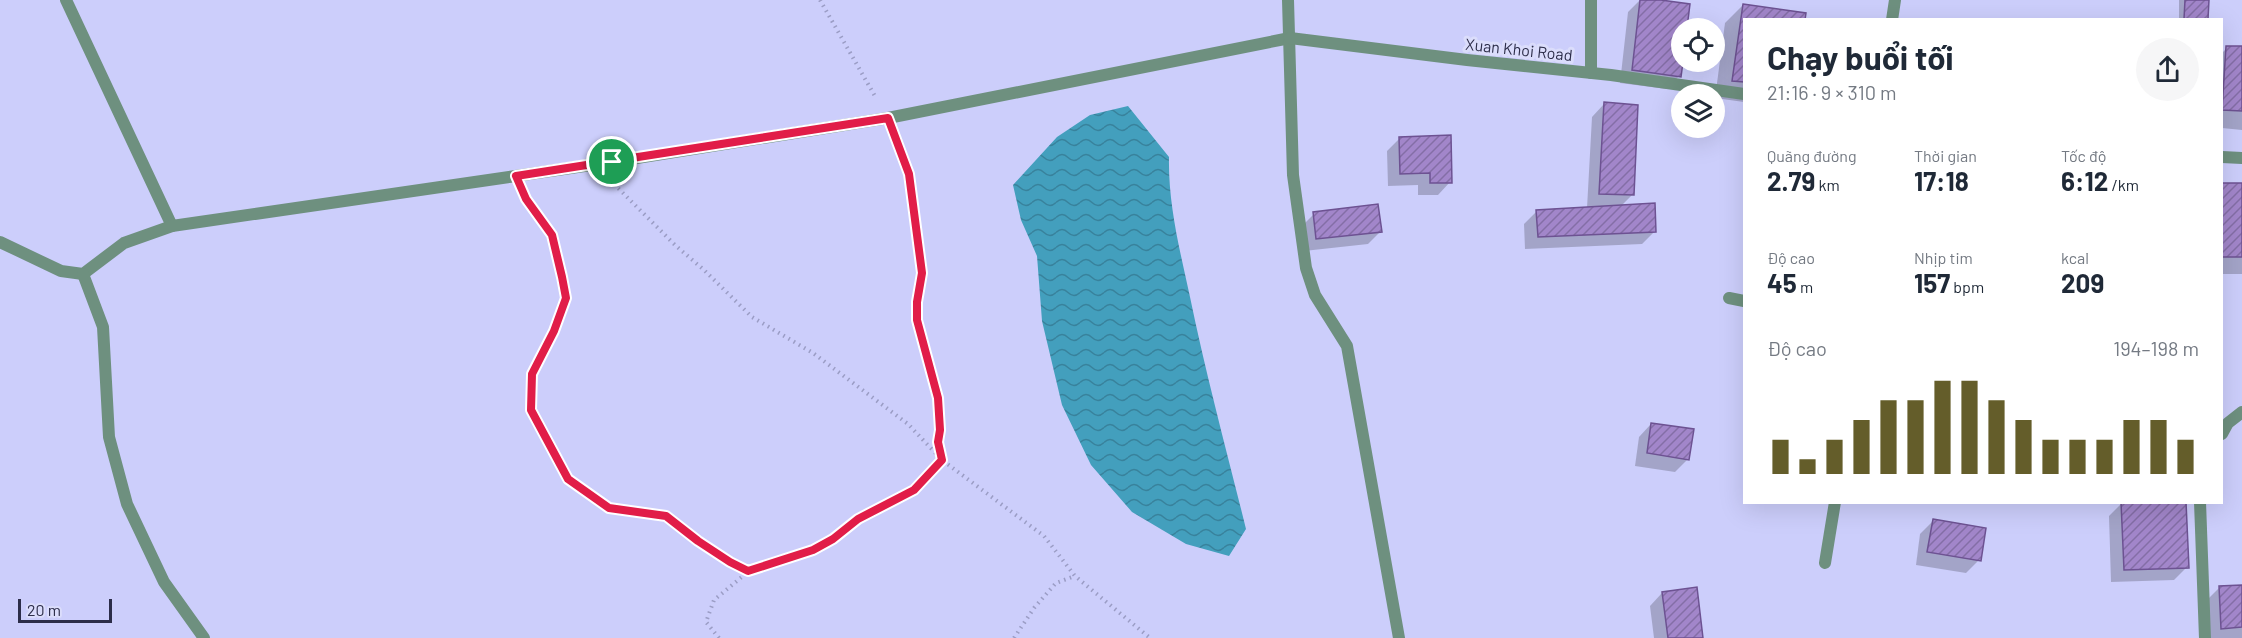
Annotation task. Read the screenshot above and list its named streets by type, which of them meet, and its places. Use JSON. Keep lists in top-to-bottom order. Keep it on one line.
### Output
{"streets":{"street":["Xuan Khoi Road"]},"scale_bar":"20 m","page":{"heading":["Chạy buổi tối","21:16 · 9 × 310 m"],"stats":[["Quãng đường","2.79 km"],["Thời gian","17:18"],["Tốc độ","6:12 /km"],["Độ cao","45 m"],["Nhịp tim","157 bpm"],["kcal","209"]],"chart":["Độ cao","194–198 m"],"scale":"20 m"}}
